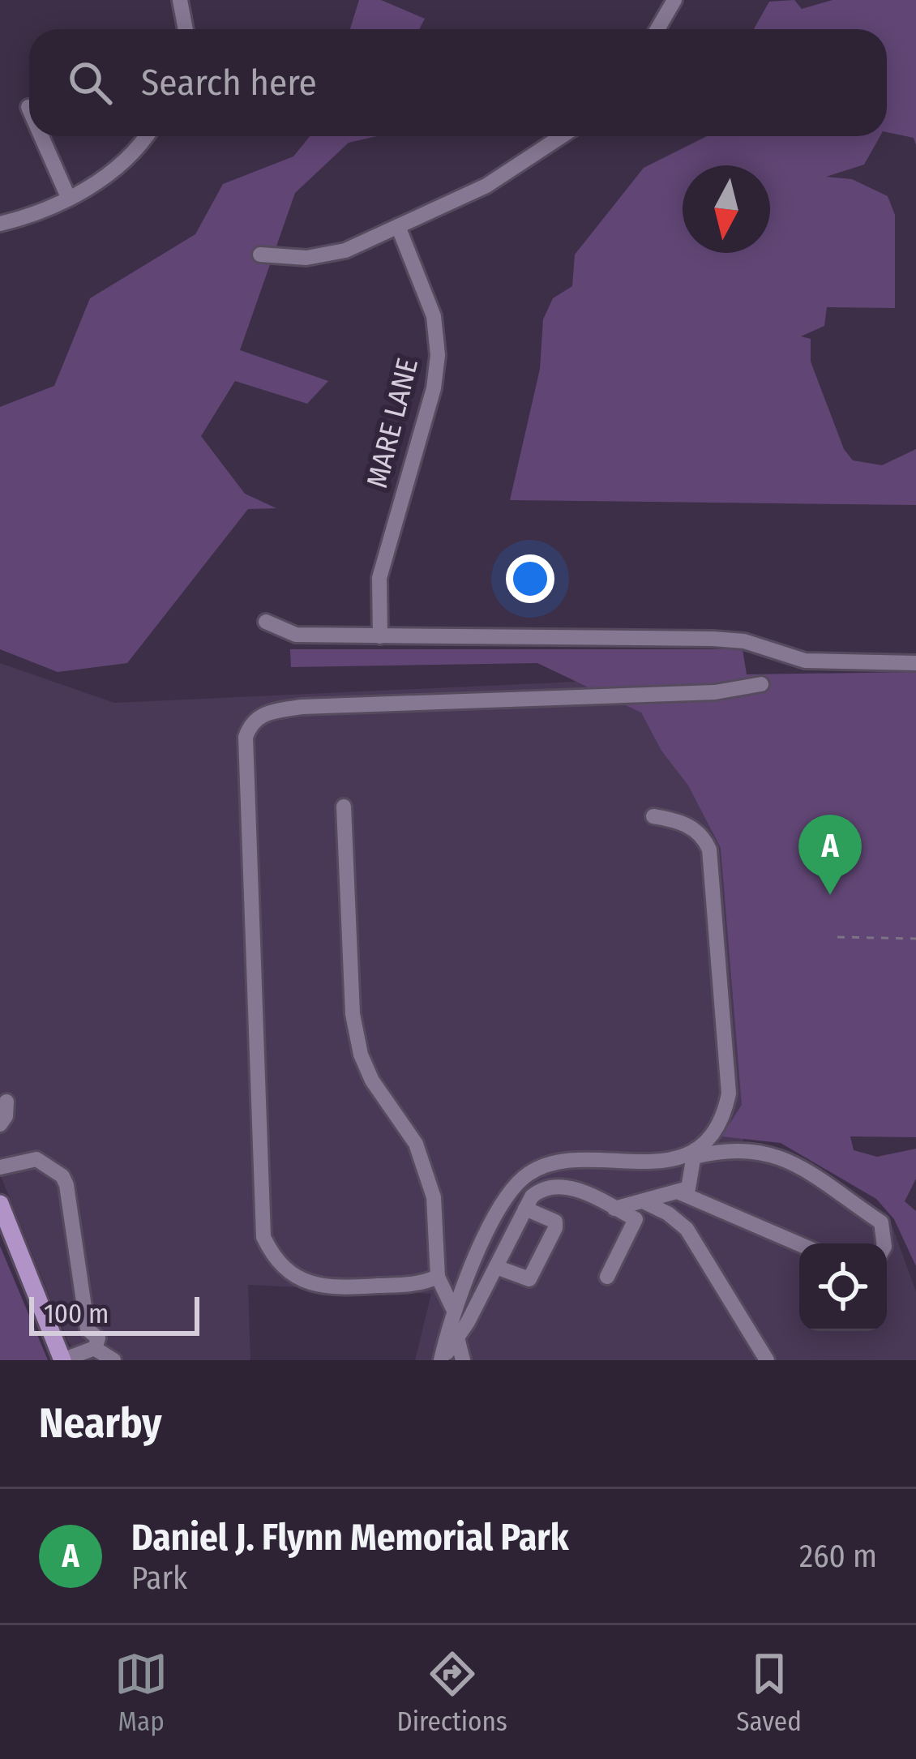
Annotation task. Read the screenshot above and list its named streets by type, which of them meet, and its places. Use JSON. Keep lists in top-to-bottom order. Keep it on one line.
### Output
{"streets":{"street":["MARE LANE"]},"scale_bar":"100 m","north":"bottom","page":{"search":"Search here","pins":"A","scale":"100 m","heading":"Nearby","list":[{"mark":"A","name":"Daniel J. Flynn Memorial Park","note":"Park","value":"260 m"}],"nav":["Map","Directions","Saved"]}}
